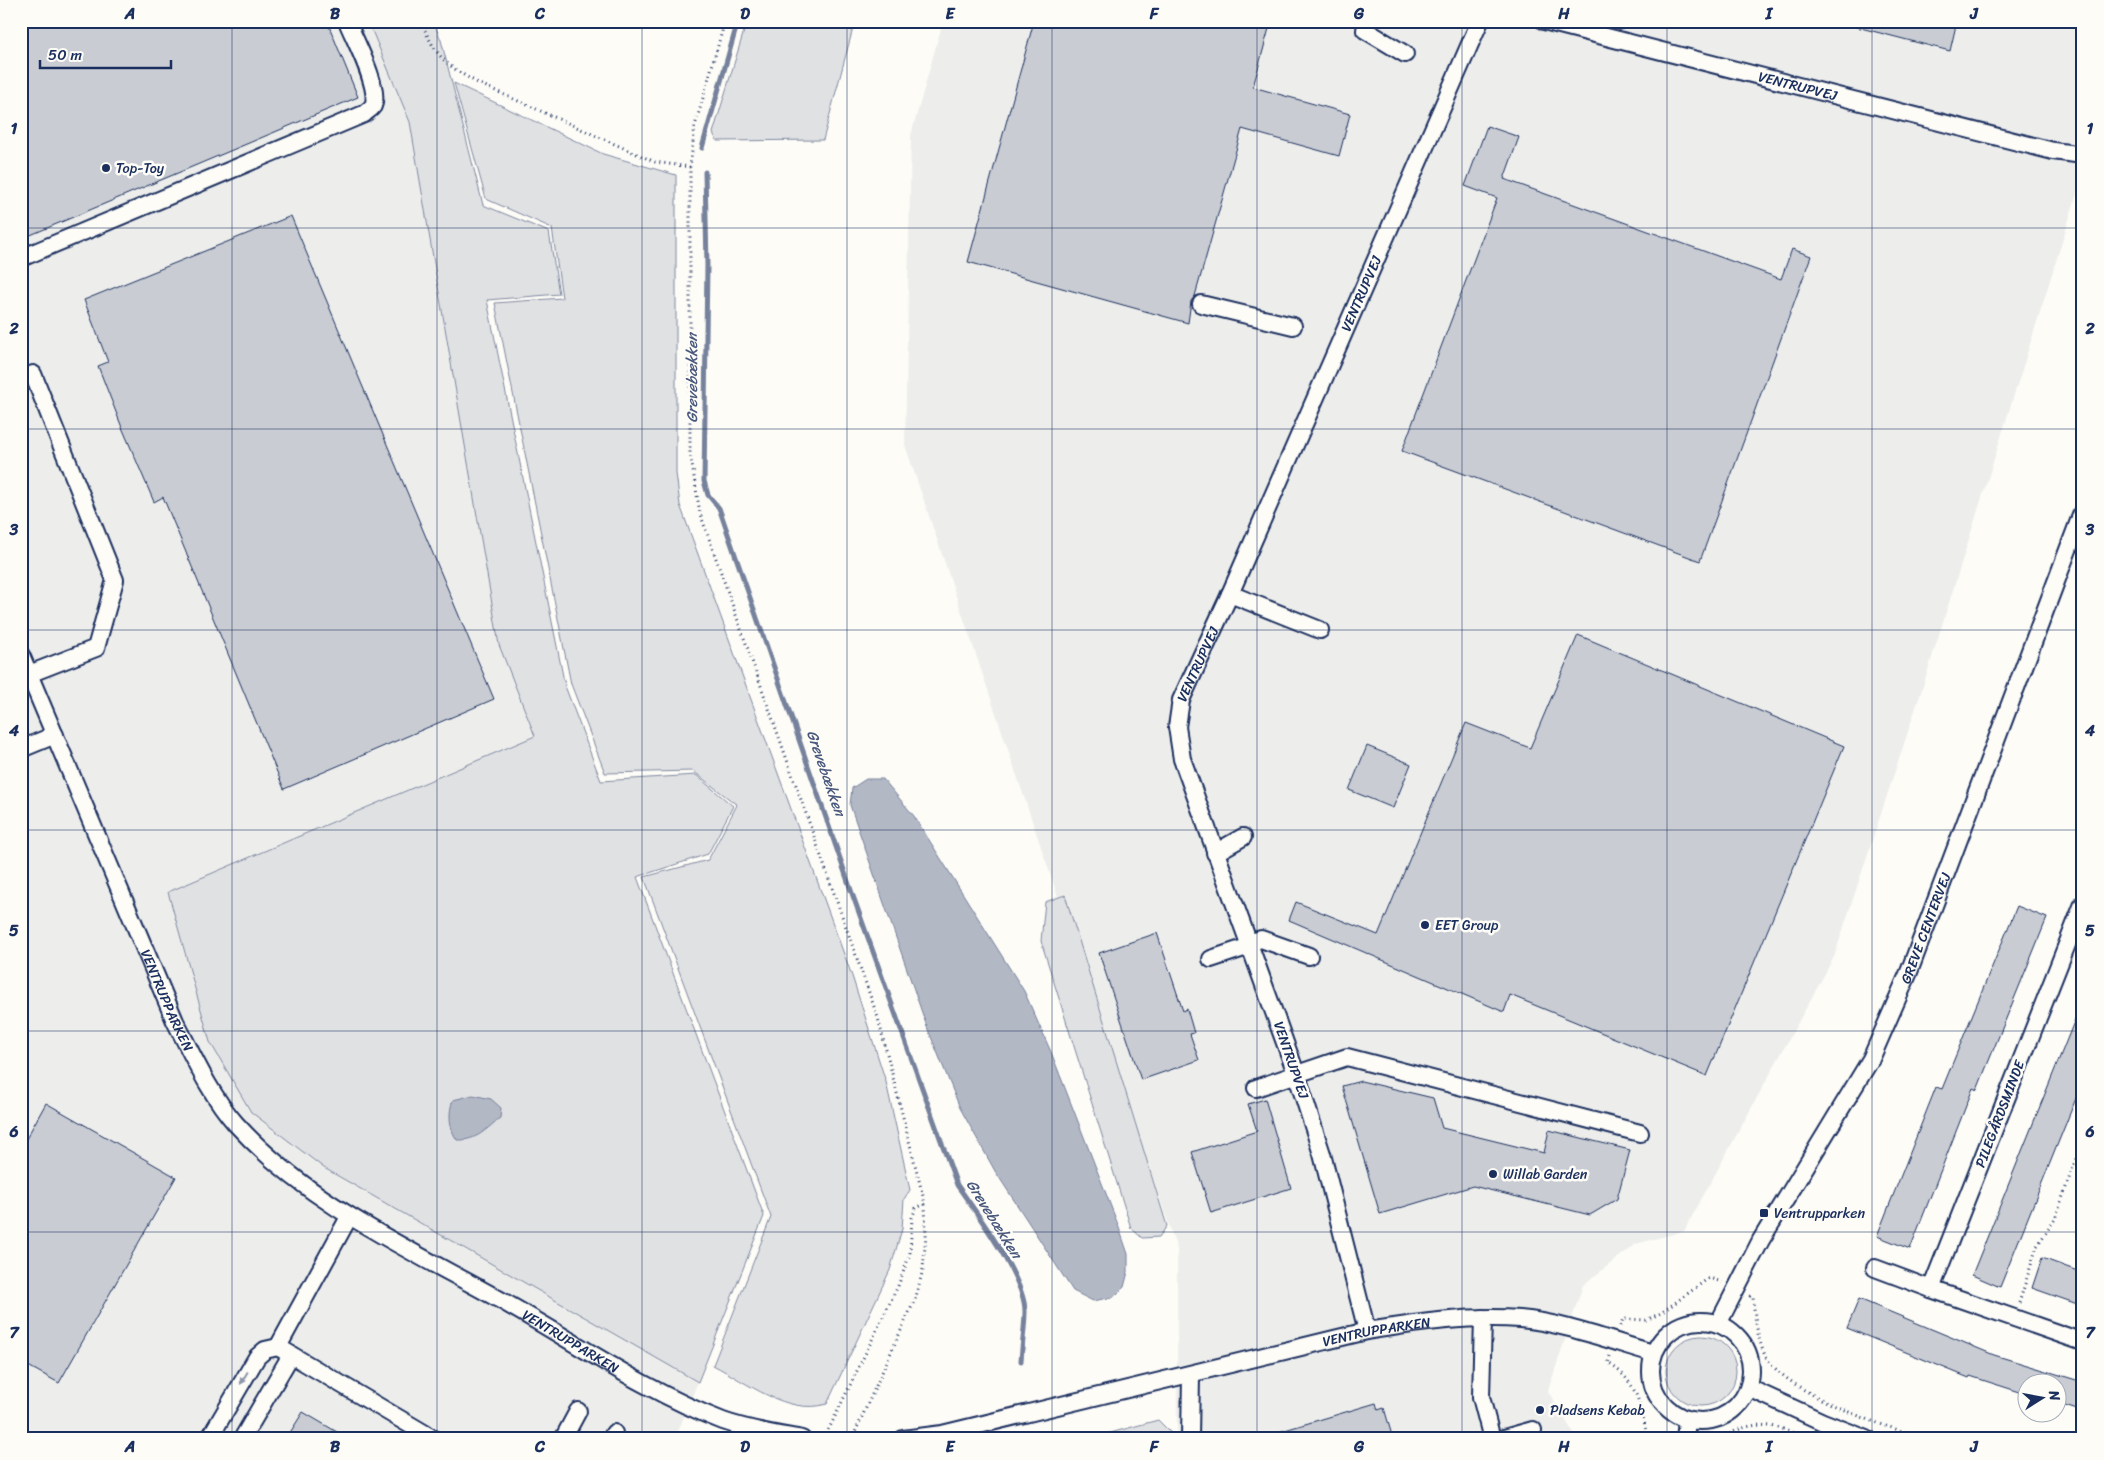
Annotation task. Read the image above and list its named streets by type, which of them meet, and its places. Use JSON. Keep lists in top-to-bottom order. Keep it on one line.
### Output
{"streets":{"street":["VENTRUPVEJ","GREVE CENTERVEJ","VENTRUPPARKEN","PILEGÅRDSMINDE"]},"crossings":[["VENTRUPVEJ","VENTRUPPARKEN"],["GREVE CENTERVEJ","VENTRUPPARKEN"]],"water":["Grevebækken"],"places":{"other":["Top-Toy","EET Group","Willab Garden","Pladsens Kebab"],"transit":["Ventrupparken"]},"scale_bar":"50 m","north":"right","grid":{"columns":["A","B","C","D","E","F","G","H","I","J"],"rows":["1","2","3","4","5","6","7"]}}
